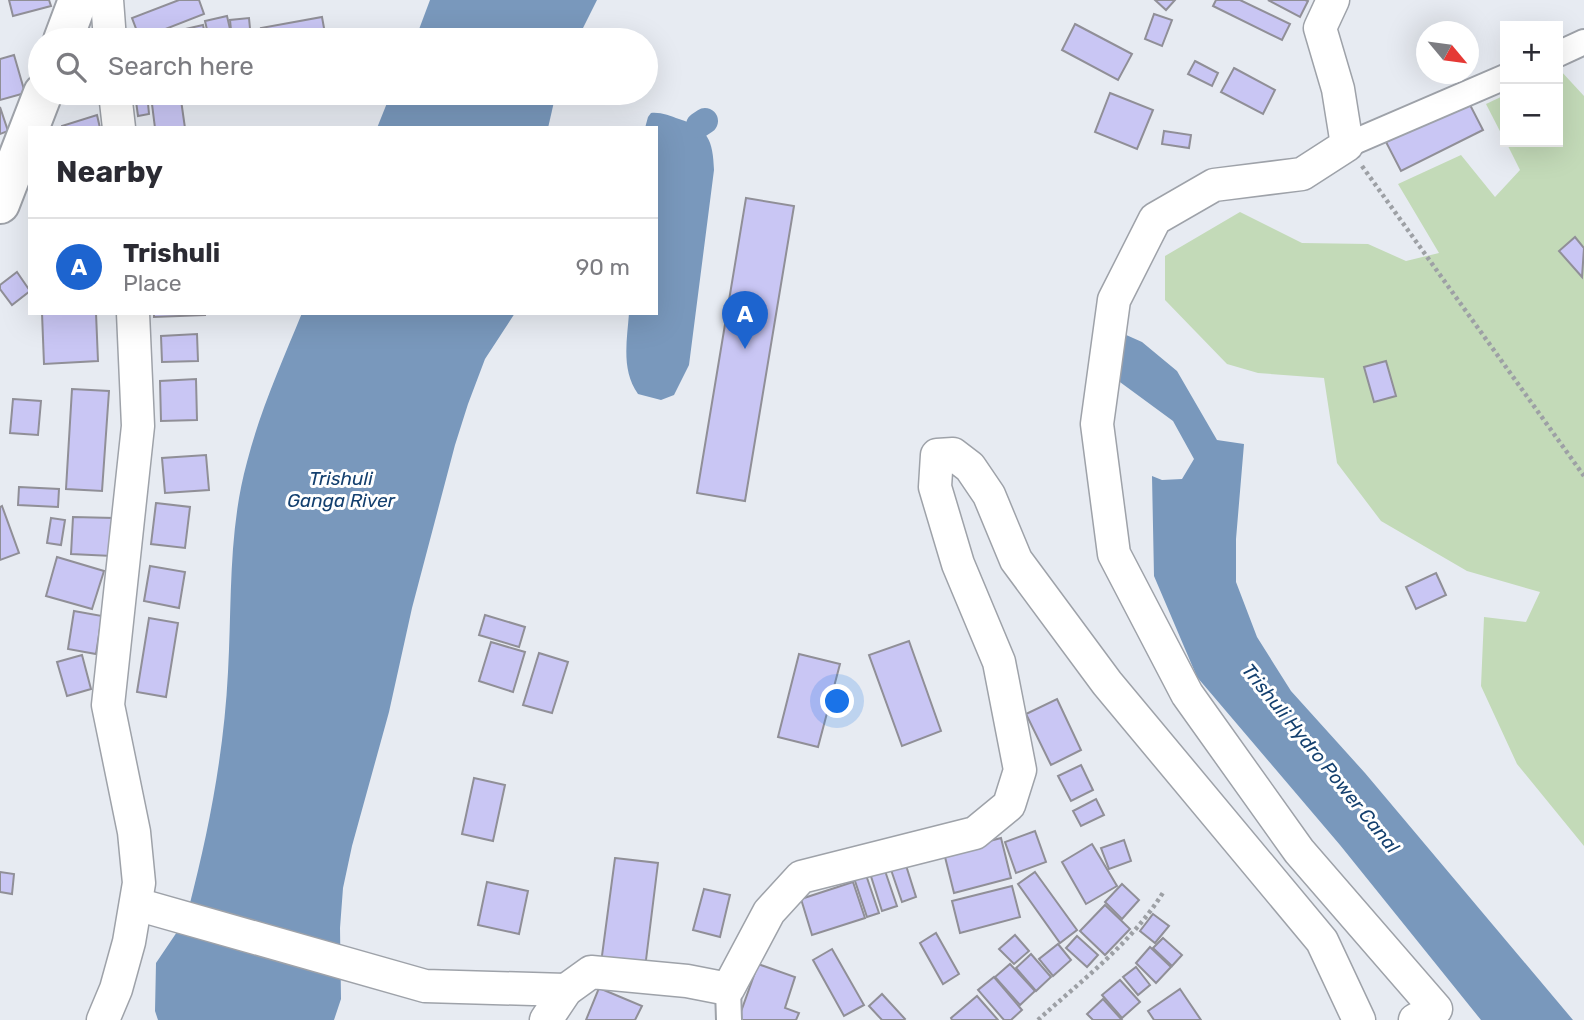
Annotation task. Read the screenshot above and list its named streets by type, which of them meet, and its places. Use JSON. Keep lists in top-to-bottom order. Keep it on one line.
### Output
{"water":["Trishuli Ganga River","Trishuli Hydro Power Canal"],"north":"bottom right","page":{"map_buttons":["+","−"],"search":"Search here","heading":"Nearby","list":[{"mark":"A","name":"Trishuli","note":"Place","value":"90 m"}],"pins":"A"}}
